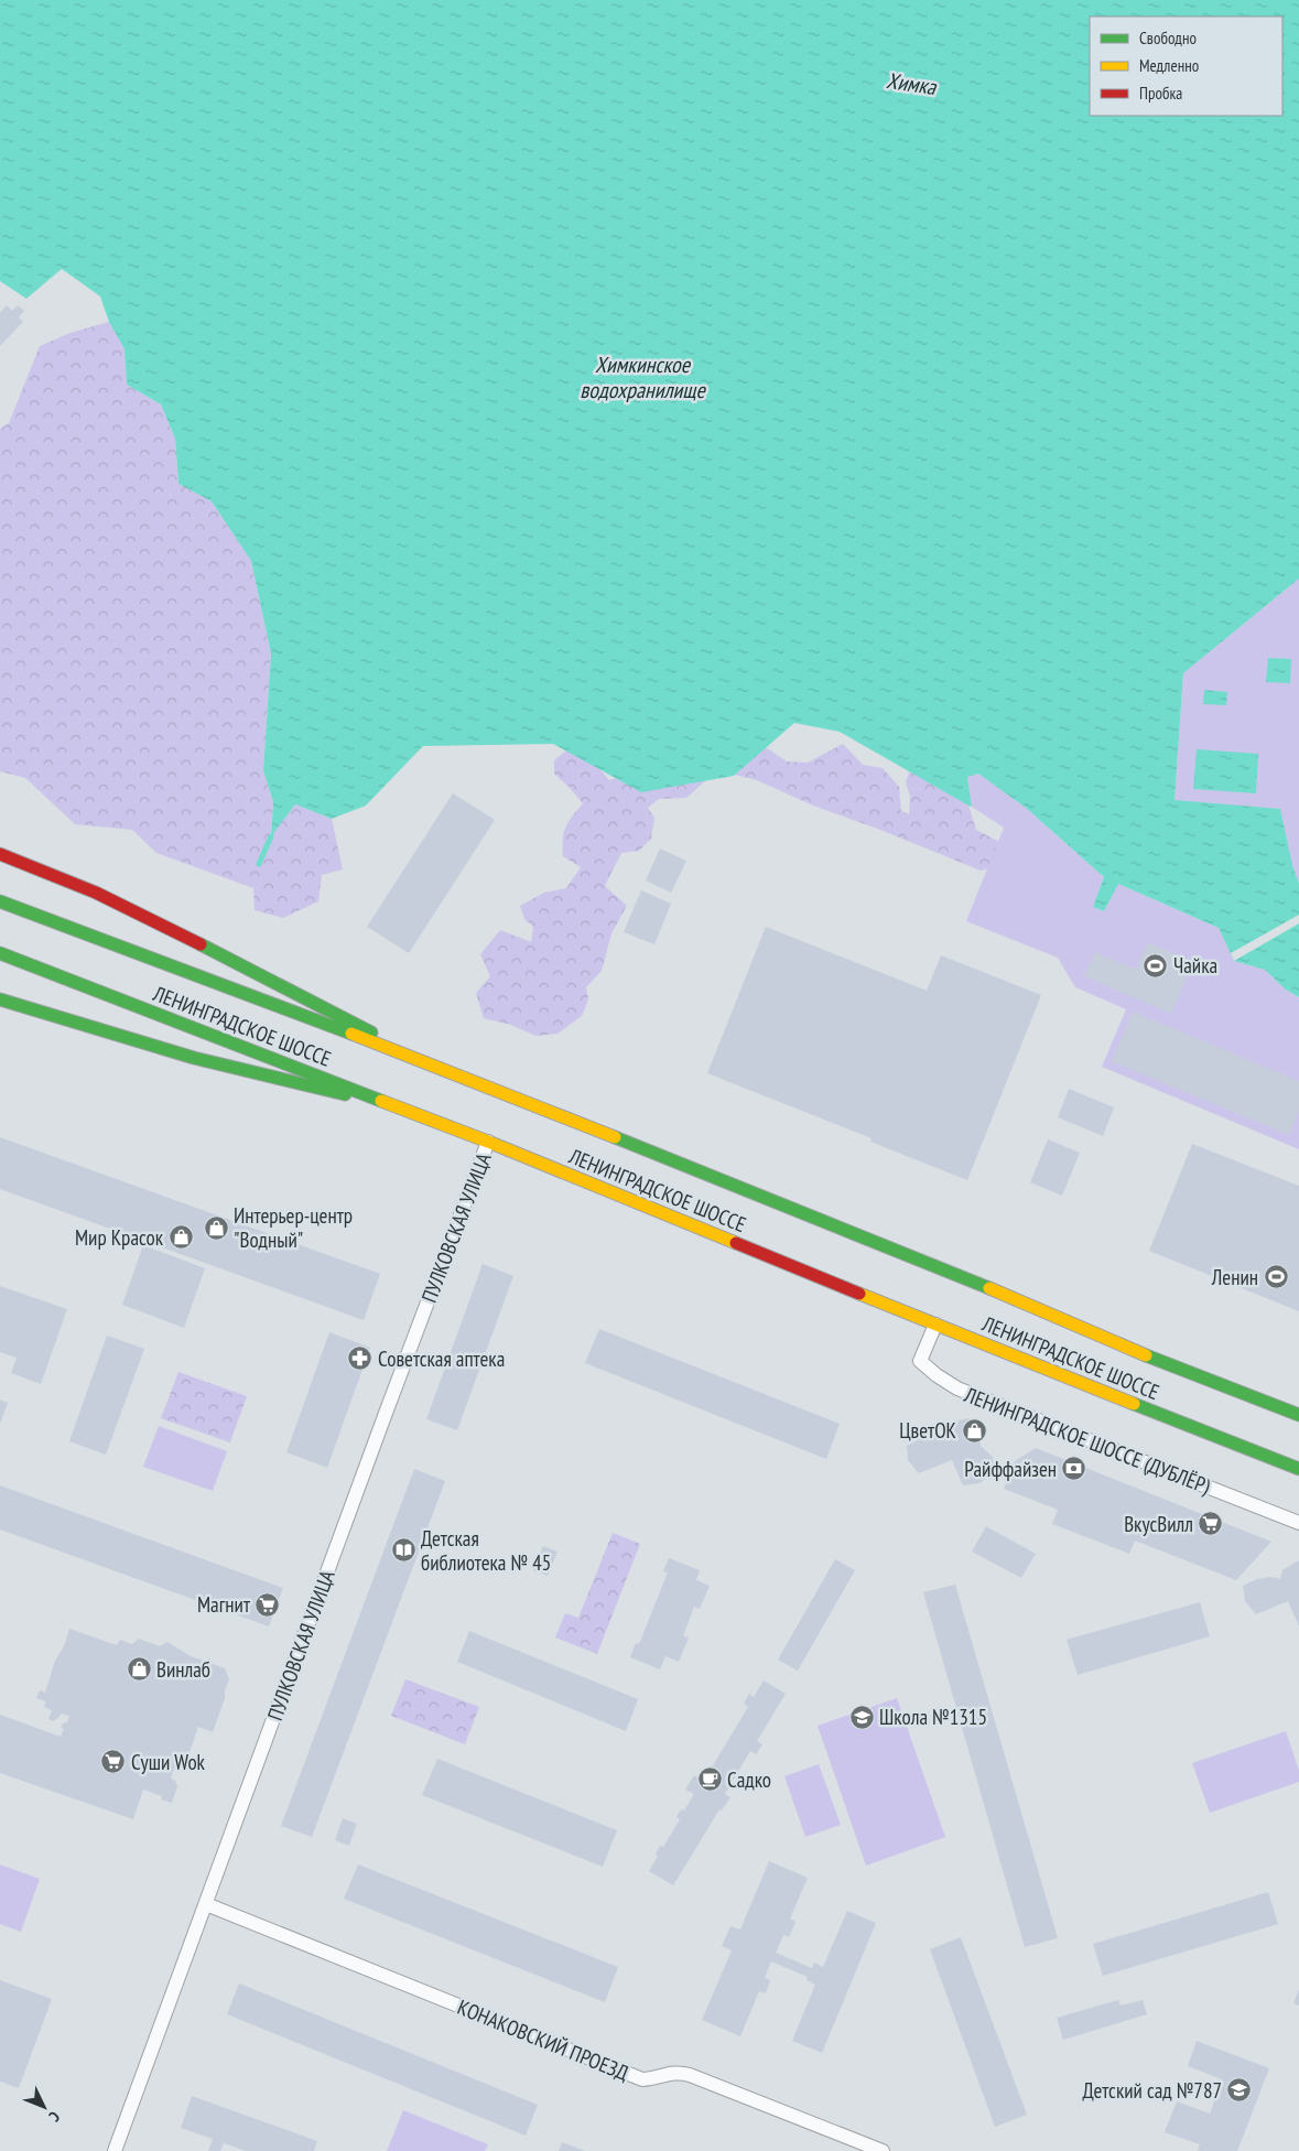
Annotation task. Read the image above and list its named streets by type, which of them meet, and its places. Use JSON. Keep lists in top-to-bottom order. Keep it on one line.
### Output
{"streets":{"main road":["ЛЕНИНГРАДСКОЕ ШОССЕ"],"street":["ПУЛКОВСКАЯ УЛИЦА","ЛЕНИНГРАДСКОЕ ШОССЕ (ДУБЛЁР)","КОНАКОВСКИЙ ПРОЕЗД"]},"crossings":[["ЛЕНИНГРАДСКОЕ ШОССЕ","ПУЛКОВСКАЯ УЛИЦА"],["ЛЕНИНГРАДСКОЕ ШОССЕ","ЛЕНИНГРАДСКОЕ ШОССЕ (ДУБЛЁР)"],["ПУЛКОВСКАЯ УЛИЦА","КОНАКОВСКИЙ ПРОЕЗД"]],"water":["Химка","Химкинское водохранилище"],"places":{"sports":["Чайка","Ленин"],"shop":["Интерьер-центр \"Водный\"","Мир Красок","ЦветОК","Винлаб"],"pharmacy":["Советская аптека"],"bank":["Райффайзен"],"supermarket":["ВкусВилл","Магнит","Суши Wok"],"library":["Детская библиотека № 45"],"school or university":["Школа №1315","Детский сад №787"],"cafe":["Садко"]},"legend":["Свободно","Медленно","Пробка"],"north":"bottom right"}
